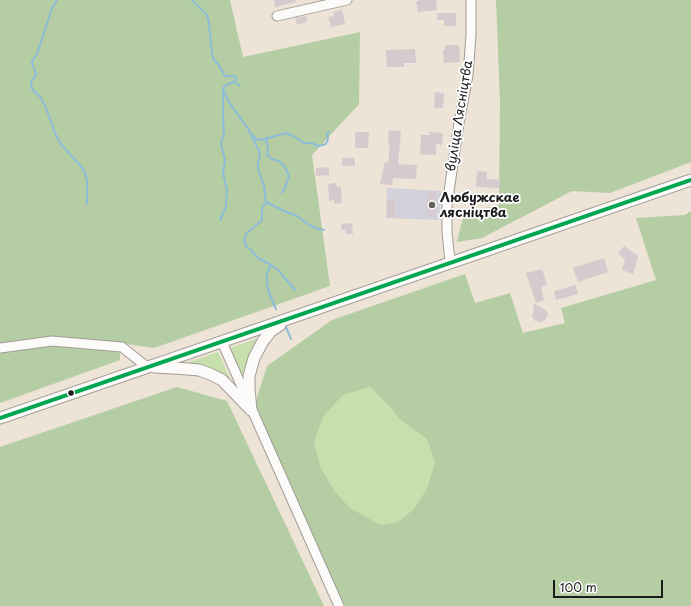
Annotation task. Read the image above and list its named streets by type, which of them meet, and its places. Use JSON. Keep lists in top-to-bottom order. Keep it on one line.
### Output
{"streets":{"street":["вуліца Лясніцтва"]},"places":["Любужскае лясніцтва"],"scale_bar":"100 m"}
